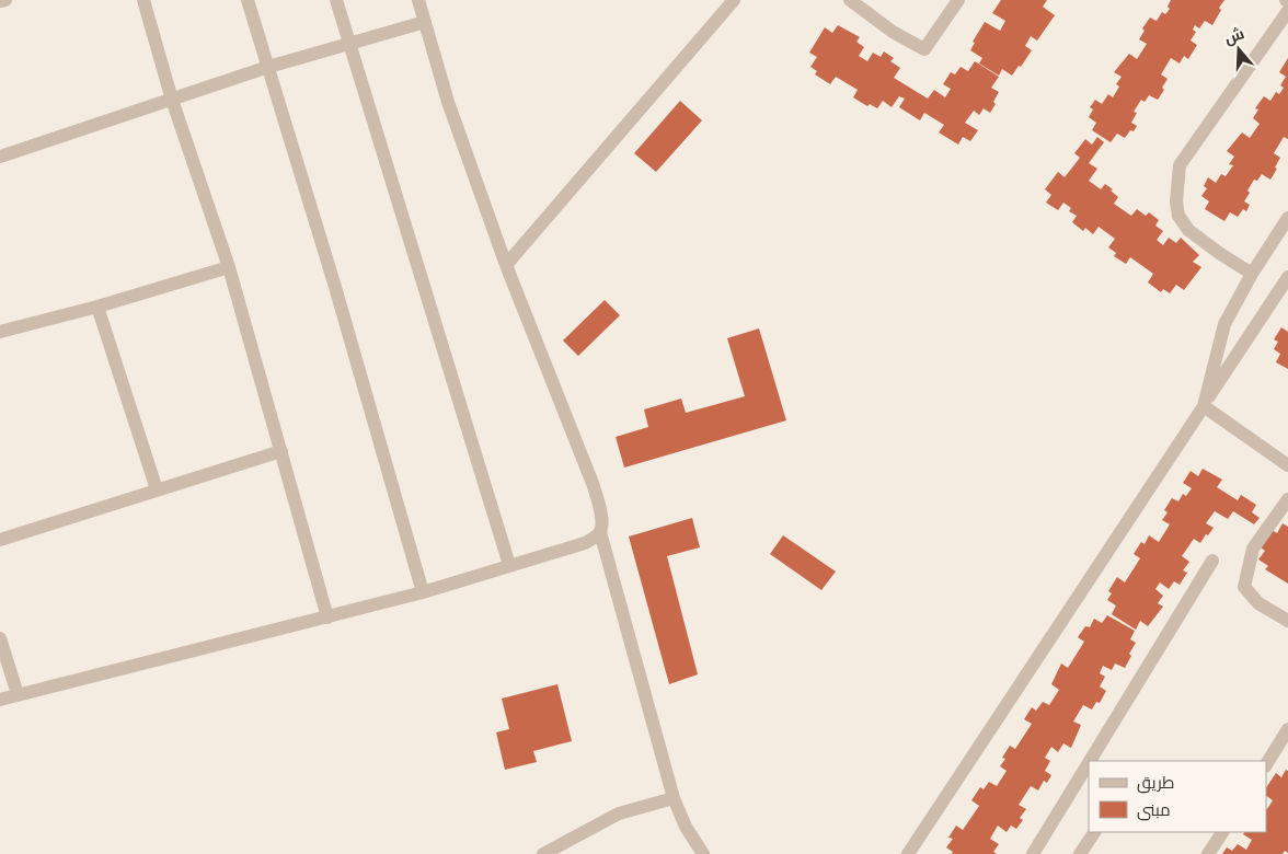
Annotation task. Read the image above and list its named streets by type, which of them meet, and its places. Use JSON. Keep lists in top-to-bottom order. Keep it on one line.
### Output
{"legend":["طريق","مبنى"],"north":"top"}
